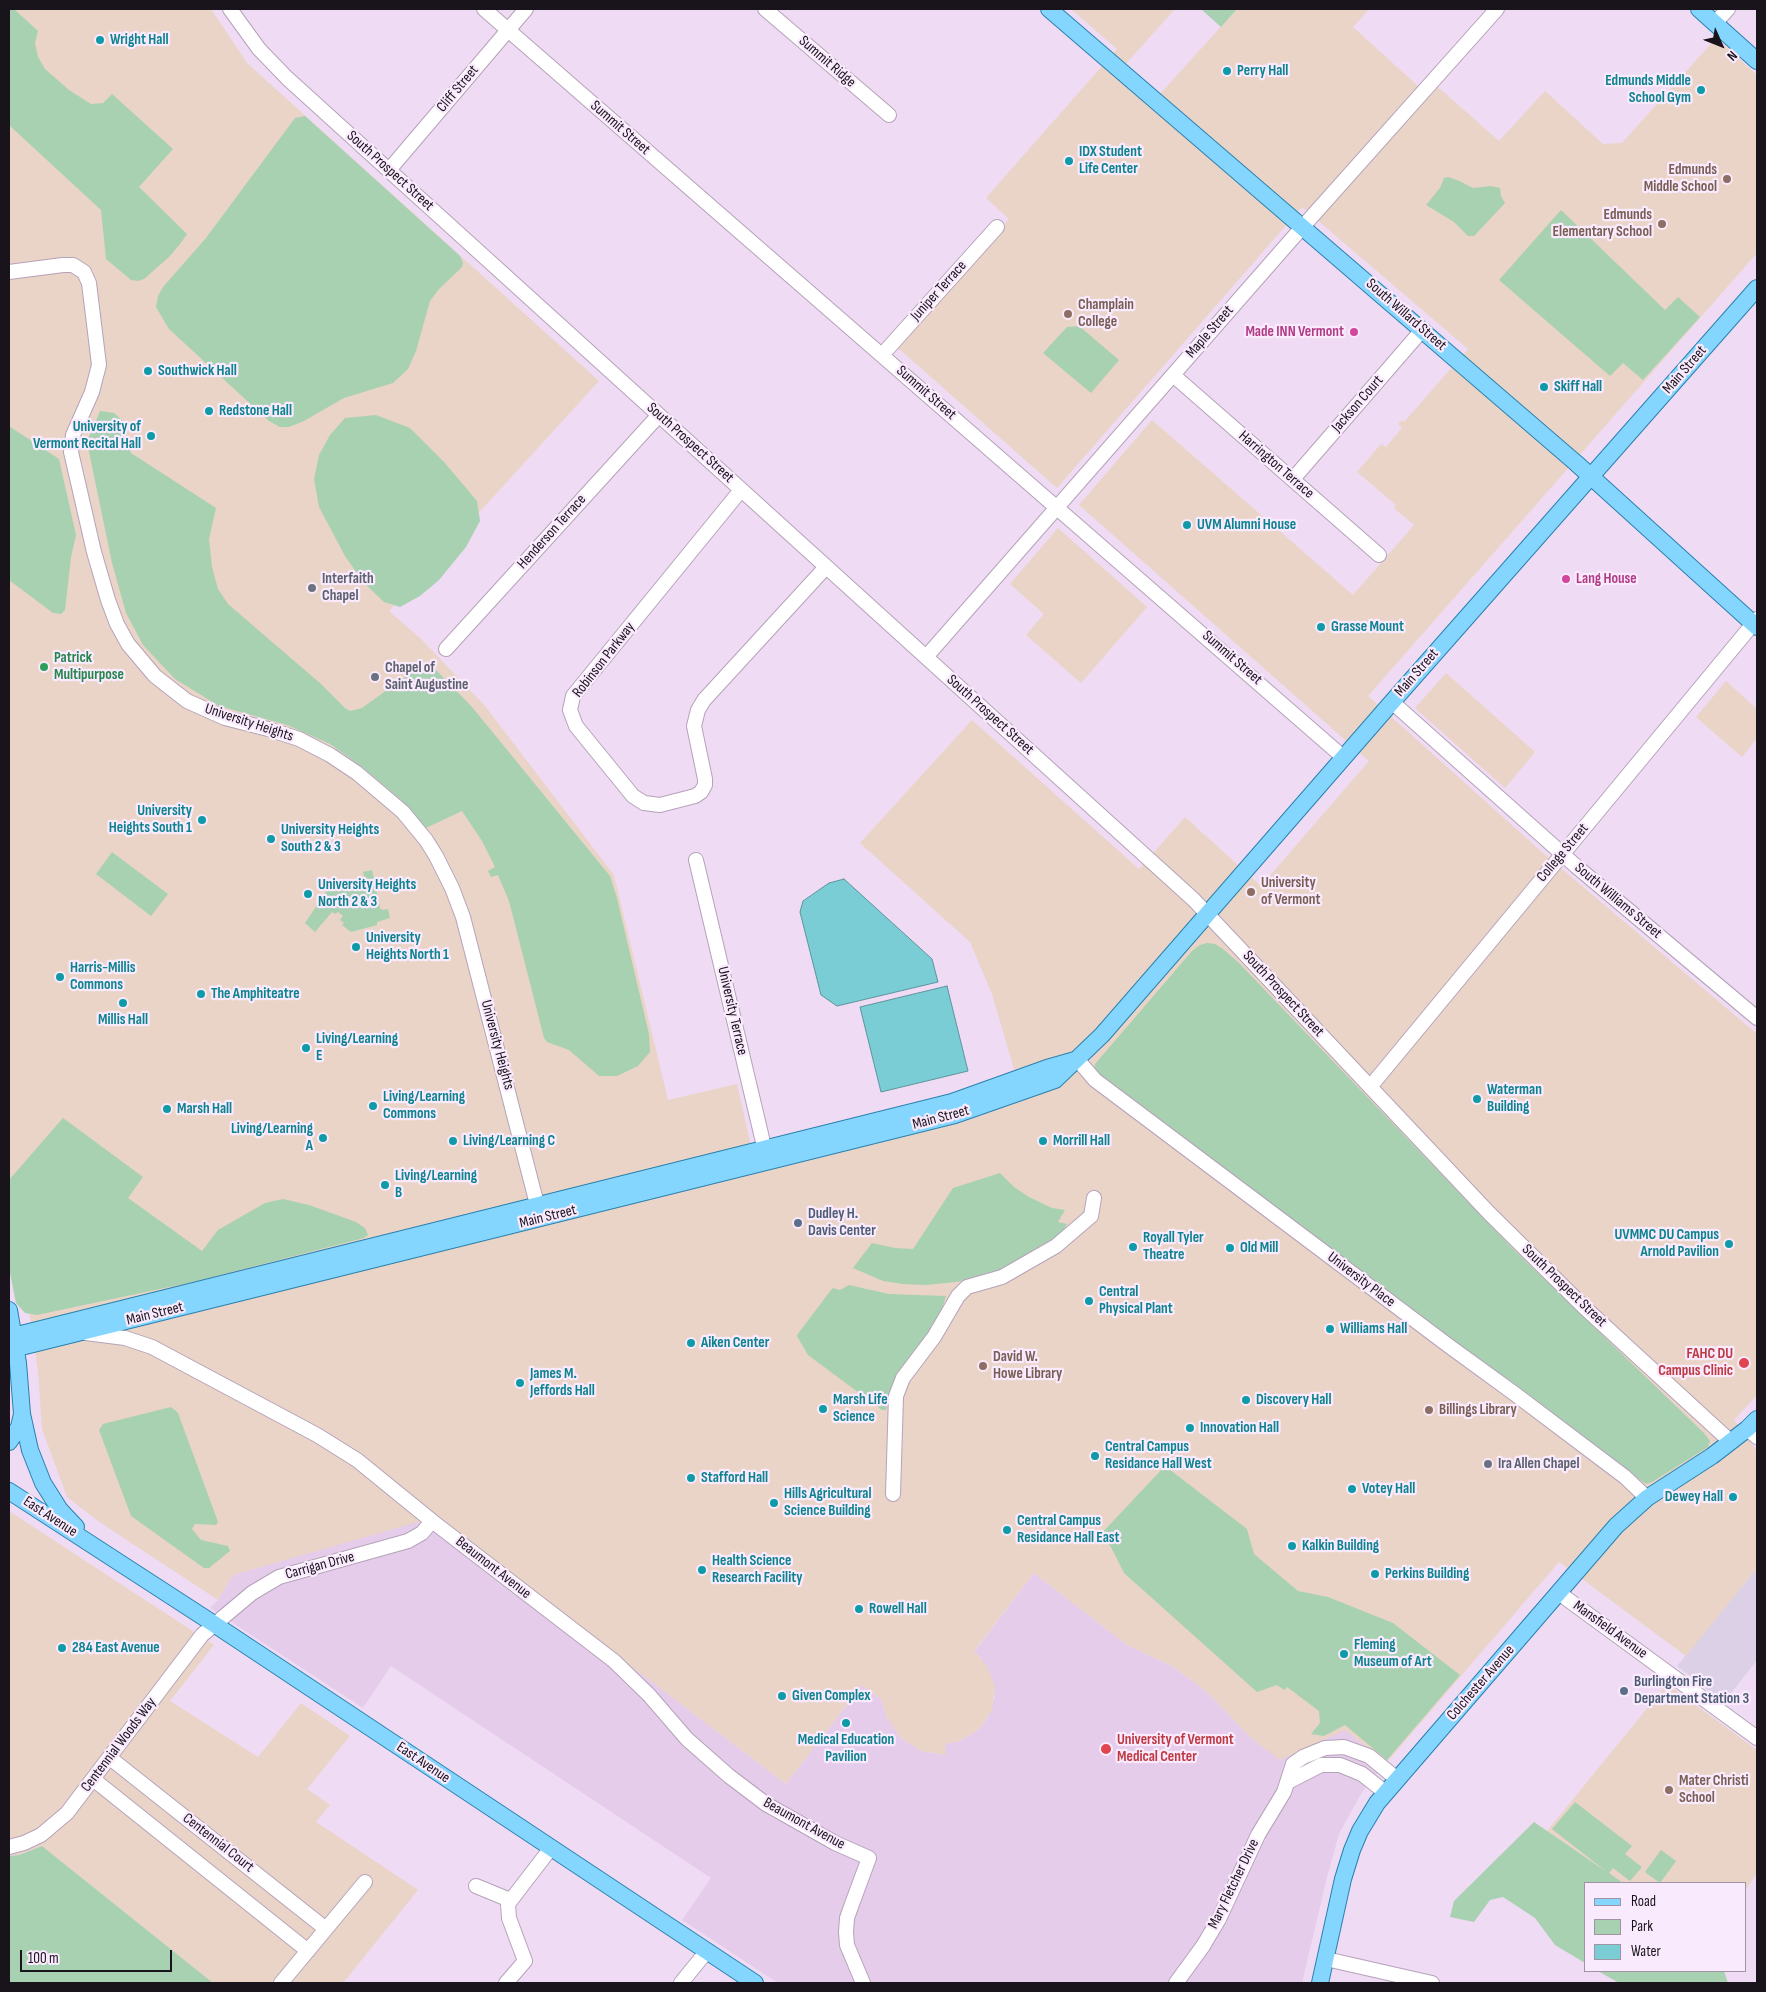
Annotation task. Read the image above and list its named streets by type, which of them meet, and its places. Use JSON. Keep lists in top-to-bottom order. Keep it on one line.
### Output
{"streets":{"main road":["South Willard Street","Main Street","East Avenue","Colchester Avenue"],"street":["Summit Ridge","Cliff Street","Summit Street","South Prospect Street","Juniper Terrace","Maple Street","Jackson Court","Harrington Terrace","Henderson Terrace","Robinson Parkway","University Heights","College Street","South Williams Street","University Terrace","University Place","Carrigan Drive","Beaumont Avenue","Mansfield Avenue","Centennial Woods Way","Centennial Court","Mary Fletcher Drive"]},"crossings":[["Cliff Street","Summit Street"],["Cliff Street","South Prospect Street"],["Summit Street","Juniper Terrace"],["Summit Street","Maple Street"],["Summit Street","Main Street"],["South Prospect Street","Maple Street"],["South Prospect Street","Main Street"],["South Prospect Street","Henderson Terrace"],["South Prospect Street","Robinson Parkway"],["South Prospect Street","College Street"],["South Prospect Street","Colchester Avenue"],["South Willard Street","Maple Street"],["South Willard Street","Main Street"],["South Willard Street","Jackson Court"],["South Willard Street","College Street"],["Maple Street","Harrington Terrace"],["Main Street","University Heights"],["Main Street","South Williams Street"],["Main Street","University Terrace"],["Main Street","University Place"],["Main Street","East Avenue"],["Main Street","Beaumont Avenue"],["Jackson Court","Harrington Terrace"],["College Street","South Williams Street"],["University Place","Colchester Avenue"],["East Avenue","Carrigan Drive"],["East Avenue","Centennial Woods Way"],["Carrigan Drive","Beaumont Avenue"],["Carrigan Drive","Centennial Woods Way"],["Mansfield Avenue","Colchester Avenue"],["Colchester Avenue","Mary Fletcher Drive"],["Centennial Woods Way","Centennial Court"]],"places":["Wright Hall","Perry Hall","Edmunds Middle School Gym","IDX Student Life Center","Edmunds Middle School","Edmunds Elementary School","Champlain College","Made INN Vermont","Southwick Hall","Skiff Hall","Redstone Hall","University of Vermont Recital Hall","UVM Alumni House","Lang House","Interfaith Chapel","Grasse Mount","Patrick Multipurpose","Chapel of Saint Augustine","University Heights South 1","University Heights South 2 & 3","University of Vermont","University Heights North 2 & 3","University Heights North 1","Harris-Millis Commons","The Amphiteatre","Millis Hall","Living/Learning E","Waterman Building","Living/Learning Commons","Marsh Hall","Living/Learning A","Living/Learning C","Morrill Hall","Living/Learning B","Dudley H. Davis Center","UVMMC DU Campus Arnold Pavilion","Royall Tyler Theatre","Old Mill","Central Physical Plant","Williams Hall","Aiken Center","FAHC DU Campus Clinic","David W. Howe Library","James M. Jeffords Hall","Discovery Hall","Marsh Life Science","Billings Library","Innovation Hall","Central Campus Residance Hall West","Ira Allen Chapel","Stafford Hall","Votey Hall","Dewey Hall","Hills Agricultural Science Building","Central Campus Residance Hall East","Kalkin Building","Health Science Research Facility","Perkins Building","Rowell Hall","284 East Avenue","Fleming Museum of Art","Burlington Fire Department Station 3","Given Complex","Medical Education Pavilion","University of Vermont Medical Center","Mater Christi School"],"legend":["Road","Park","Water"],"scale_bar":"100 m","north":"bottom right"}
